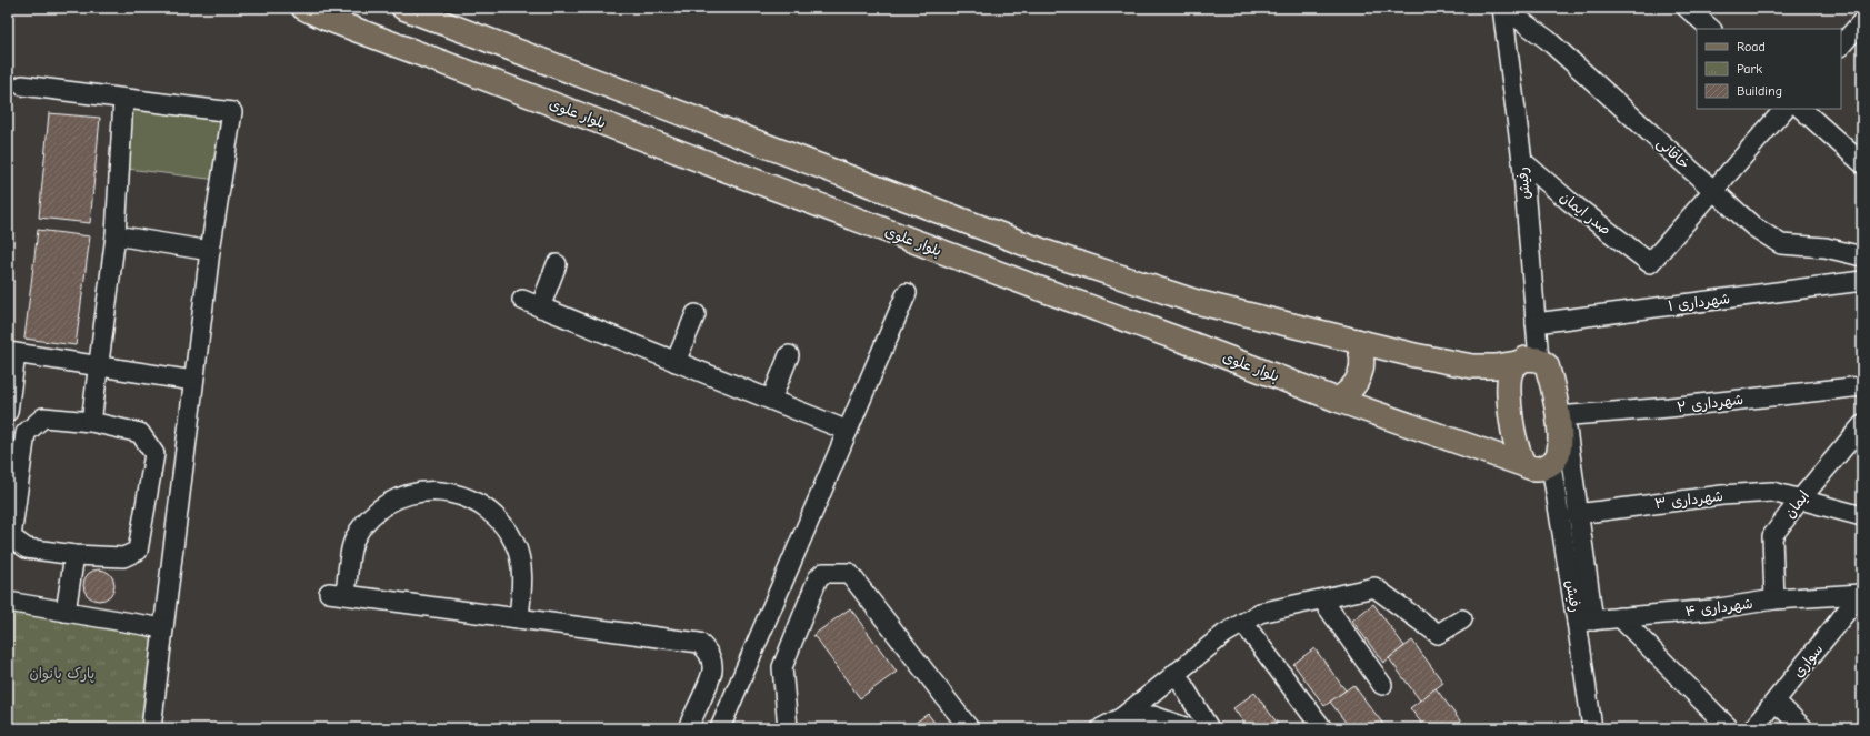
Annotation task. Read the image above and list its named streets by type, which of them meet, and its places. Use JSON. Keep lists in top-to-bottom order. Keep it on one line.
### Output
{"streets":{"main road":["بلوار علوی"],"street":["خاقانی","رفیش","صدر ایمان","شهرداری ۱","شهرداری ۲","شهرداری ۳","ایمان","شهرداری ۴","سواری"]},"crossings":[["بلوار علوی","رفیش"],["خاقانی","رفیش"],["خاقانی","صدر ایمان"],["رفیش","صدر ایمان"],["رفیش","شهرداری ۱"],["رفیش","شهرداری ۴"],["شهرداری ۳","ایمان"],["ایمان","شهرداری ۴"],["شهرداری ۴","سواری"]],"parks":["پارک بانوان"],"legend":["Road","Park","Building"]}
